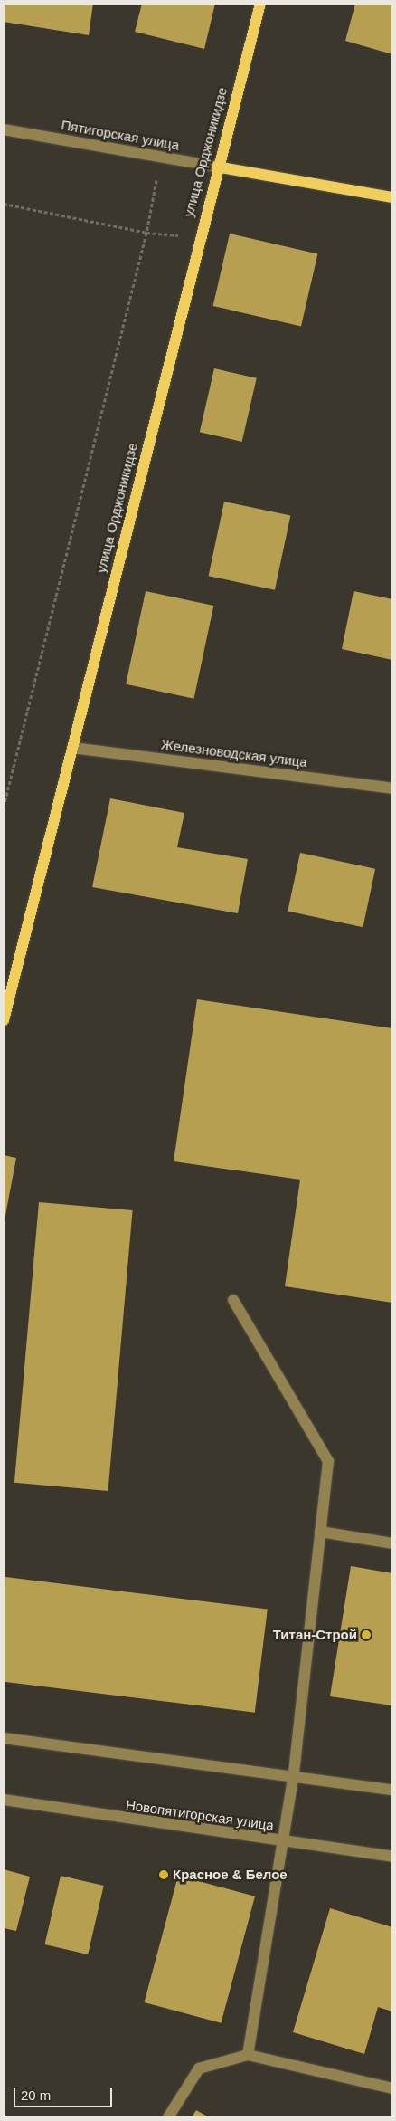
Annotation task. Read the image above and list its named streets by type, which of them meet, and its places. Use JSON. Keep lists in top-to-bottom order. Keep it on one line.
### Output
{"streets":{"main road":["Пятигорская улица","улица Орджоникидзе"],"street":["Железноводская улица","Новопятигорская улица"]},"crossings":[["Пятигорская улица","улица Орджоникидзе"],["улица Орджоникидзе","Железноводская улица"]],"places":["Титан-Строй","Красное & Белое"],"scale_bar":"20 m"}
